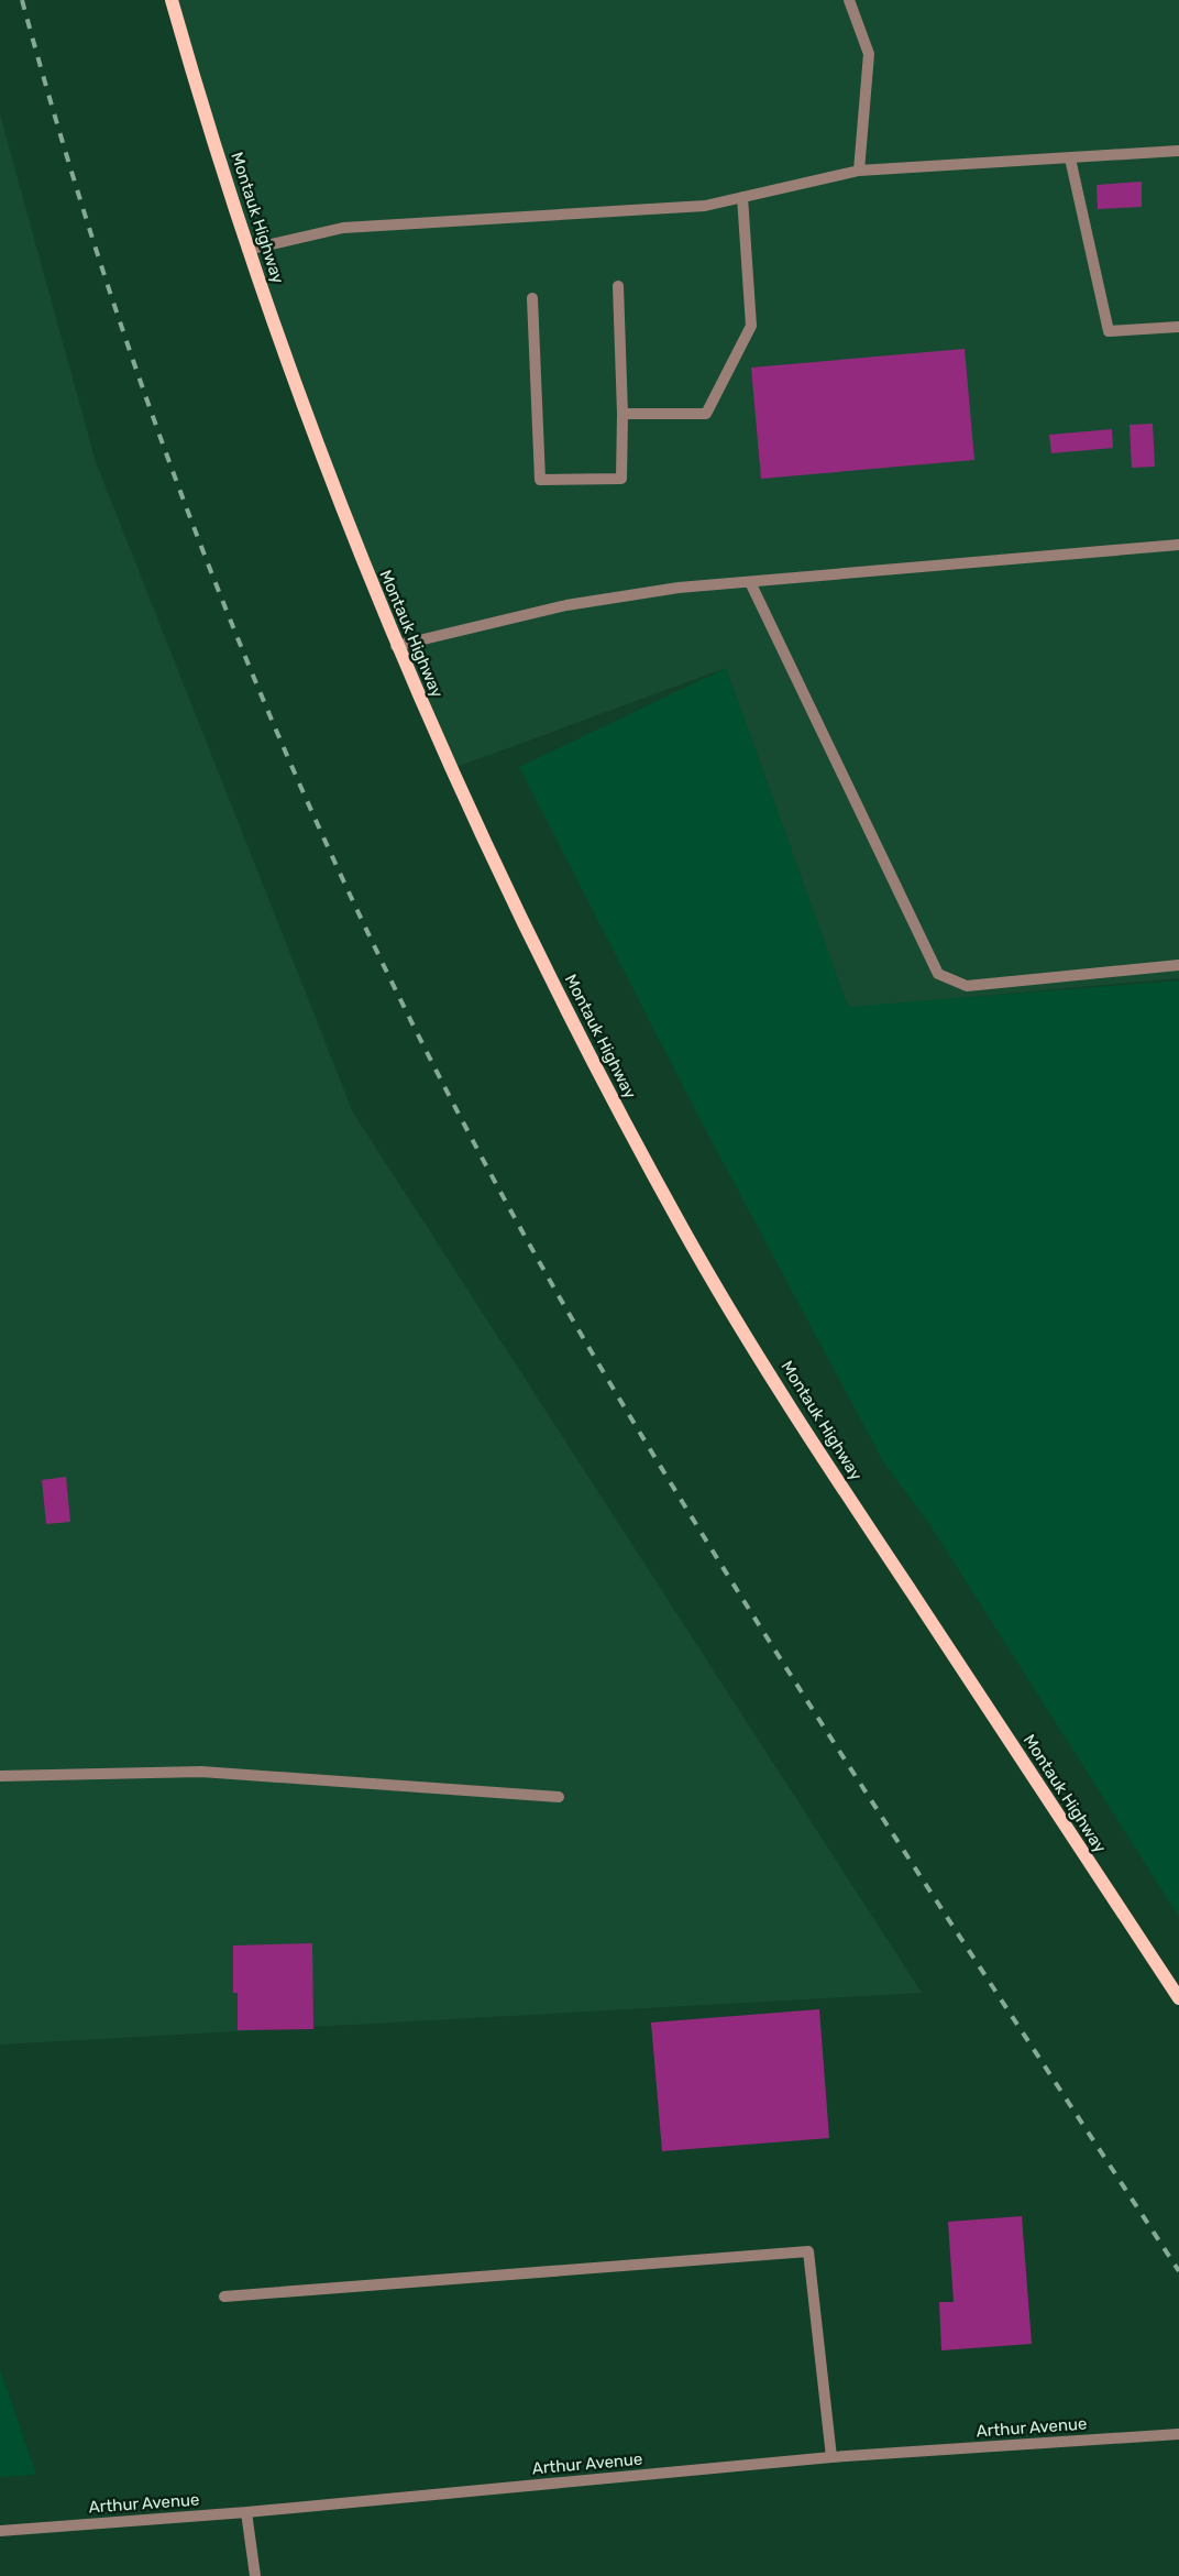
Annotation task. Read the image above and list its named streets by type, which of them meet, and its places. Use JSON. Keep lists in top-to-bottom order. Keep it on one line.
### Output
{"streets":{"main road":["Montauk Highway"],"street":["Arthur Avenue"]}}
